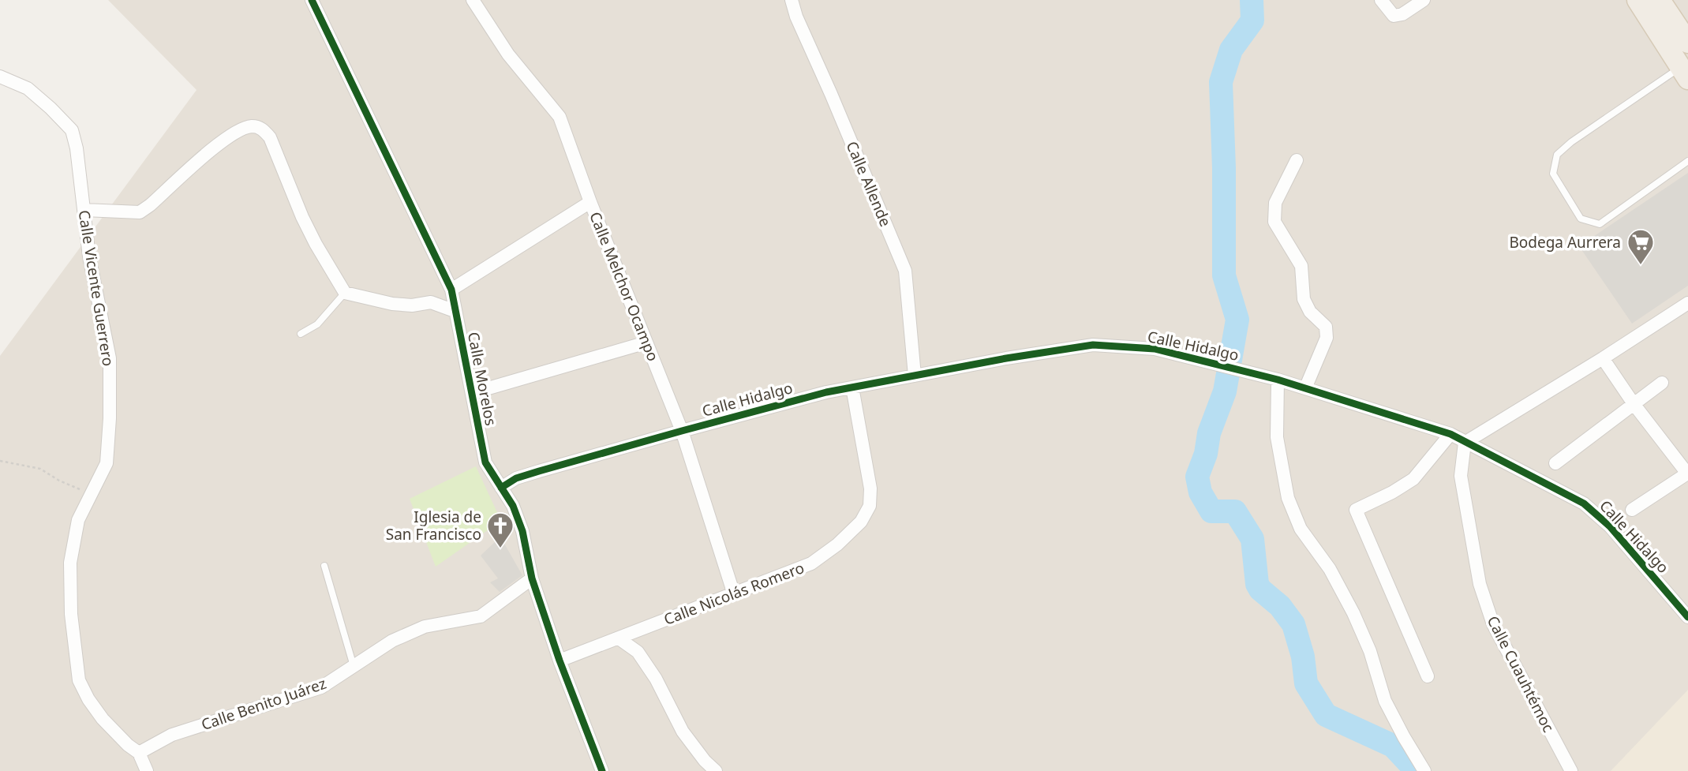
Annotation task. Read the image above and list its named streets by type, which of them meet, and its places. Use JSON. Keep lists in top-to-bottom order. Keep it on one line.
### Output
{"streets":{"street":["Calle Allende","Calle Melchor Ocampo","Calle Vicente Guerrero","Calle Hidalgo","Calle Morelos","Calle Nicolás Romero","Calle Cuauhtémoc","Calle Benito Juárez"]},"crossings":[["Calle Allende","Calle Hidalgo"],["Calle Melchor Ocampo","Calle Hidalgo"],["Calle Melchor Ocampo","Calle Nicolás Romero"],["Calle Vicente Guerrero","Calle Benito Juárez"],["Calle Hidalgo","Calle Morelos"],["Calle Hidalgo","Calle Nicolás Romero"],["Calle Hidalgo","Calle Cuauhtémoc"],["Calle Morelos","Calle Nicolás Romero"],["Calle Morelos","Calle Benito Juárez"]],"places":{"supermarket":["Bodega Aurrera"],"church":["Iglesia de San Francisco"]}}
